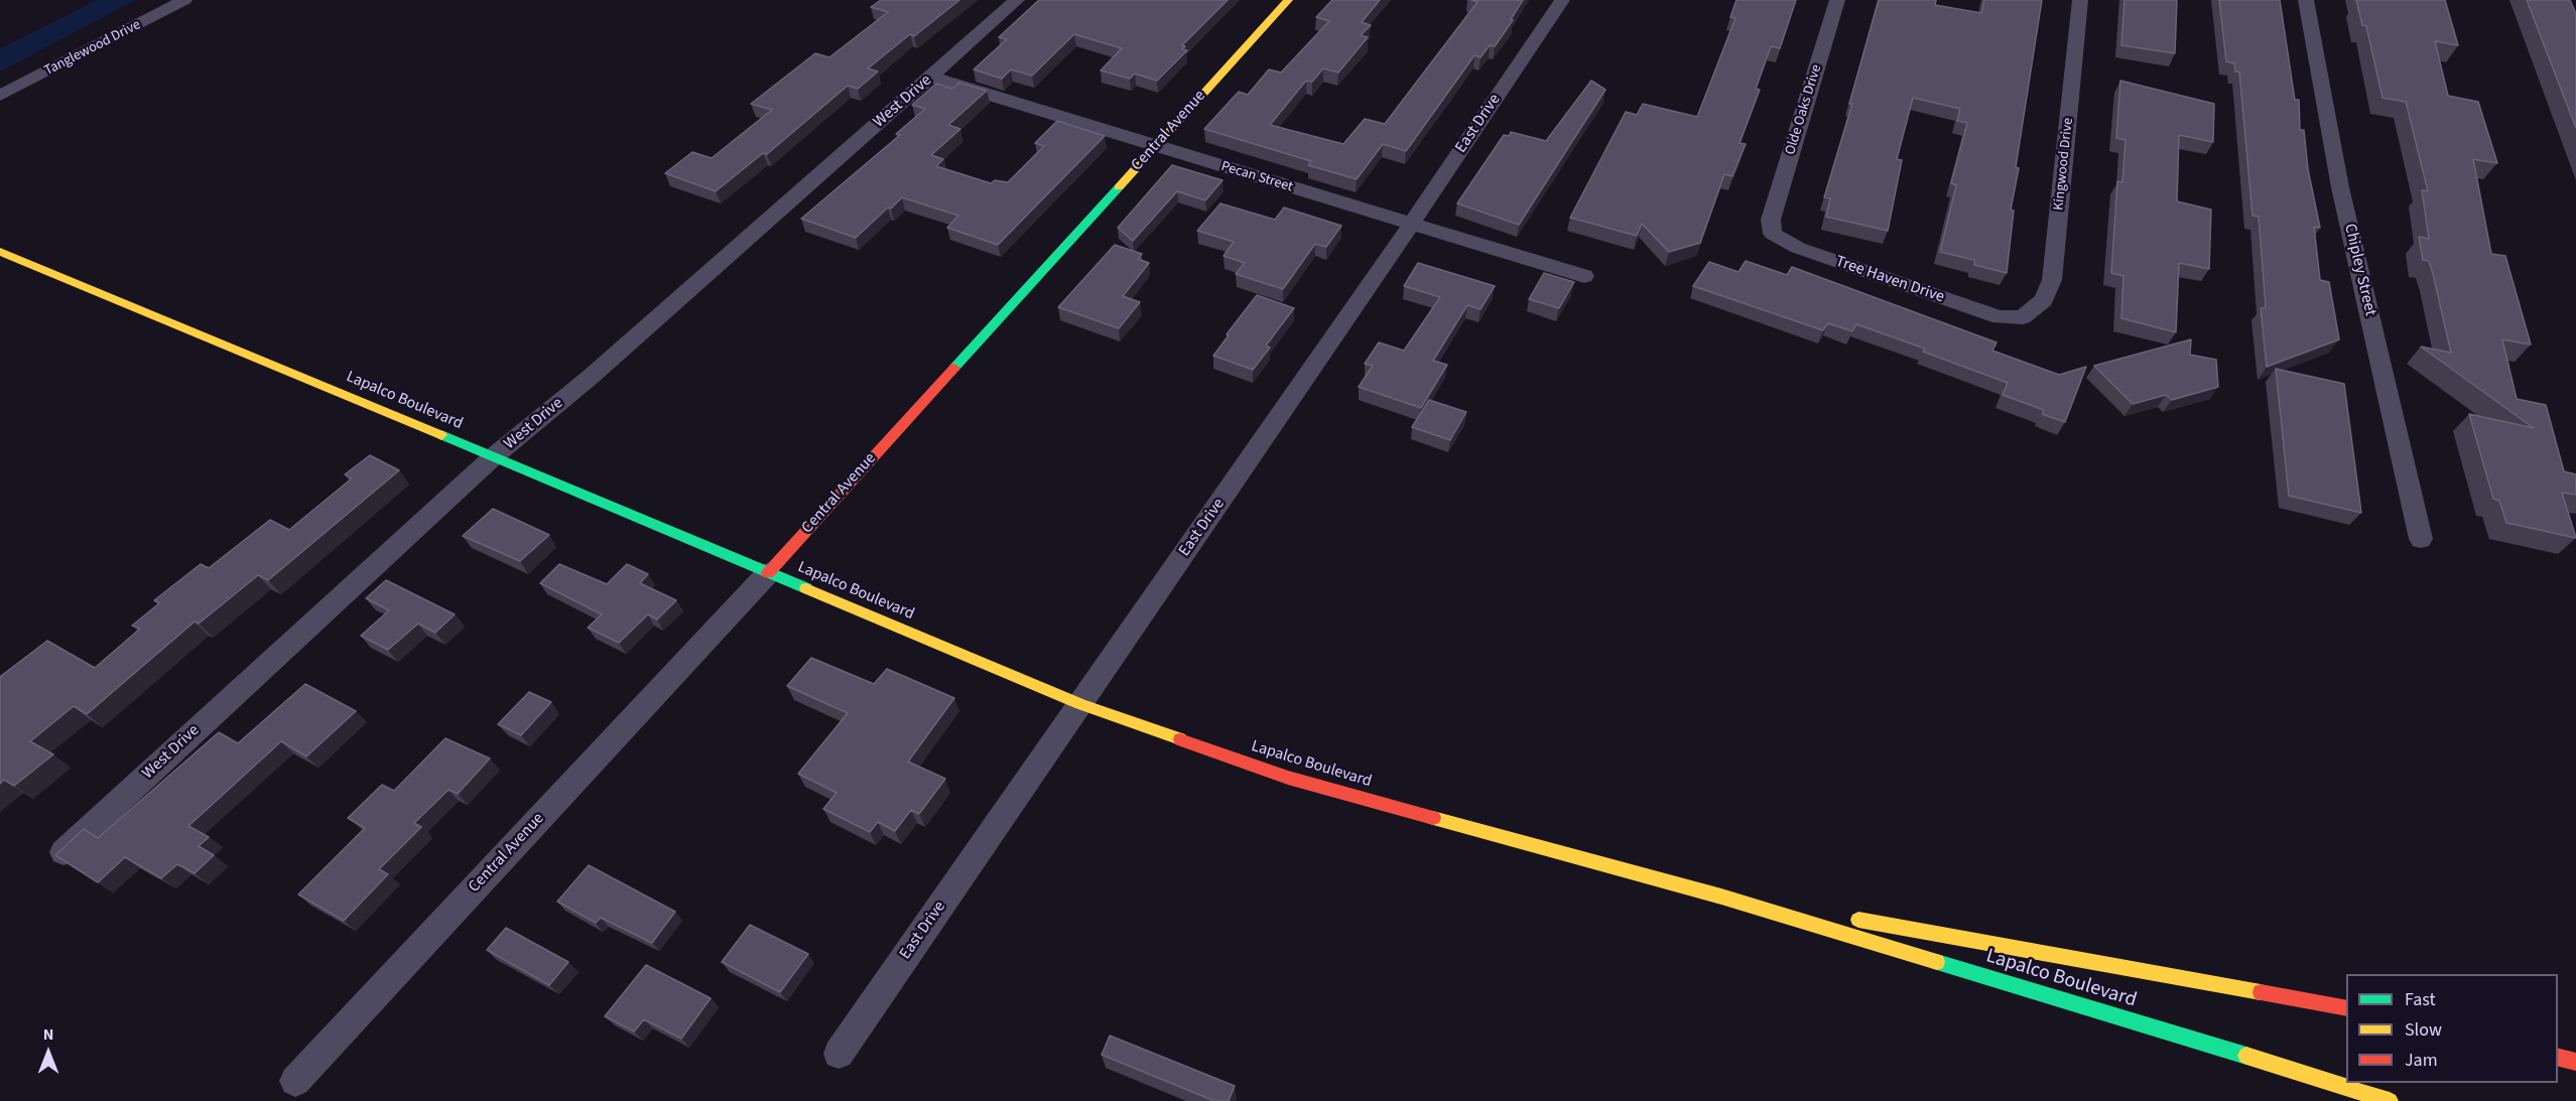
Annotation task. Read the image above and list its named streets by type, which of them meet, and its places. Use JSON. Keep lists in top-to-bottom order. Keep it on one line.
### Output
{"streets":{"main road":["Central Avenue","Lapalco Boulevard"],"street":["Tanglewood Drive","West Drive","Olde Oaks Drive","East Drive","Kingwood Drive","Pecan Street","Chipley Street","Tree Haven Drive"]},"crossings":[["West Drive","Pecan Street"],["West Drive","Lapalco Boulevard"],["Olde Oaks Drive","Tree Haven Drive"],["East Drive","Pecan Street"],["East Drive","Lapalco Boulevard"],["Central Avenue","Pecan Street"],["Central Avenue","Lapalco Boulevard"],["Kingwood Drive","Tree Haven Drive"]],"legend":["Fast","Slow","Jam"],"north":"top"}
